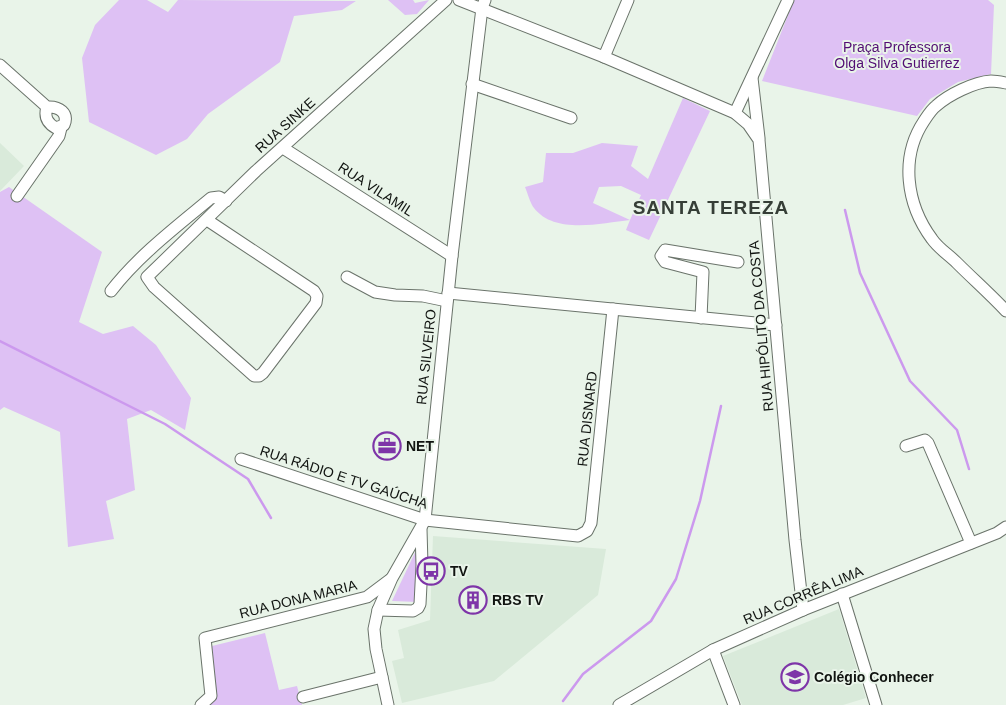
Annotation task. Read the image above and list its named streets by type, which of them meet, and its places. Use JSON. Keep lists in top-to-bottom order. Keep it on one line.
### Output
{"streets":{"street":["RUA SINKE","RUA VILAMIL","RUA HIPÓLITO DA COSTA","RUA SILVEIRO","RUA DISNARD","RUA RÁDIO E TV GAÚCHA","RUA CORRÊA LIMA","RUA DONA MARIA"]},"crossings":[["RUA SINKE","RUA VILAMIL"],["RUA VILAMIL","RUA SILVEIRO"],["RUA HIPÓLITO DA COSTA","RUA CORRÊA LIMA"],["RUA SILVEIRO","RUA RÁDIO E TV GAÚCHA"],["RUA SILVEIRO","RUA DONA MARIA"],["RUA DISNARD","RUA RÁDIO E TV GAÚCHA"]],"districts":["SANTA TEREZA"],"parks":["Praça Professora Olga Silva Gutierrez"],"places":{"office":["NET"],"bus stop":["TV"],"building":["RBS TV"],"school or university":["Colégio Conhecer"]}}
